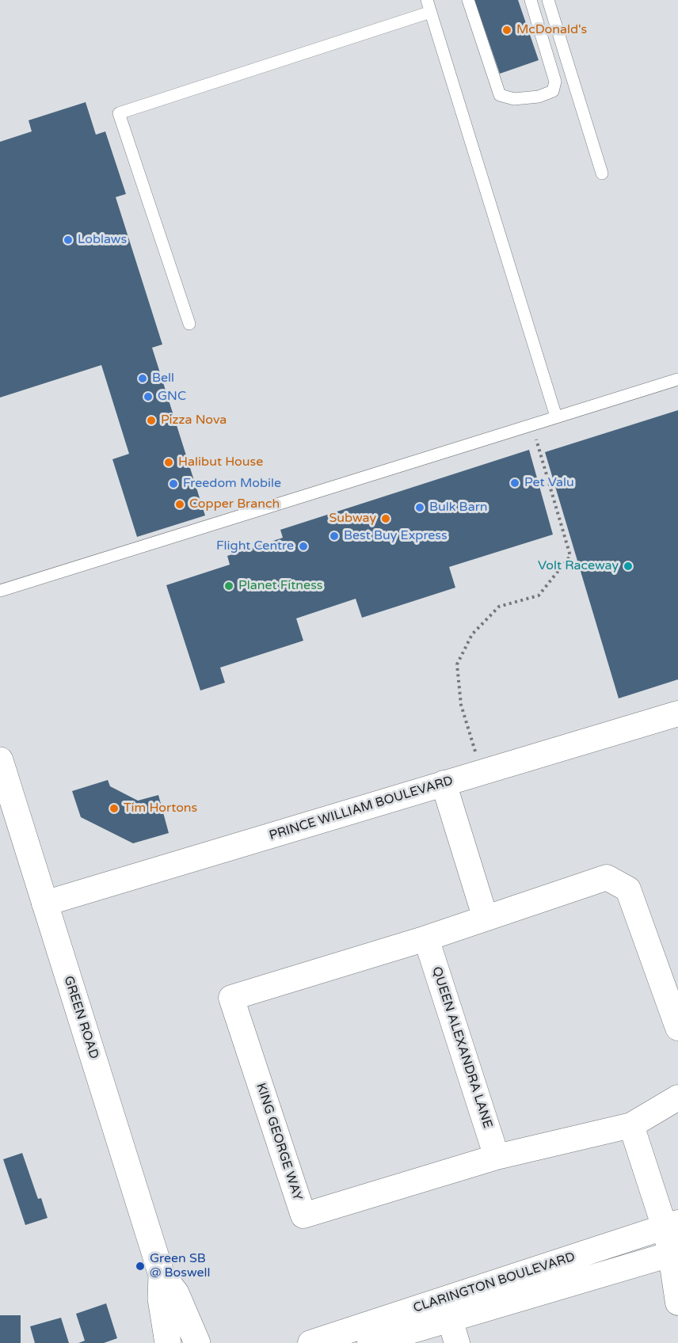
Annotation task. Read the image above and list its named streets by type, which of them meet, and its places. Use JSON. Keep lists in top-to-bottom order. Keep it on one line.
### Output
{"streets":{"street":["PRINCE WILLIAM BOULEVARD","GREEN ROAD","QUEEN ALEXANDRA LANE","KING GEORGE WAY","CLARINGTON BOULEVARD"]},"crossings":[["PRINCE WILLIAM BOULEVARD","GREEN ROAD"],["QUEEN ALEXANDRA LANE","KING GEORGE WAY"]],"places":["McDonald's","Loblaws","Bell","GNC","Pizza Nova","Halibut House","Pet Valu","Freedom Mobile","Copper Branch","Bulk Barn","Subway","Best Buy Express","Flight Centre","Volt Raceway","Planet Fitness","Tim Hortons","Green SB @ Boswell"]}
